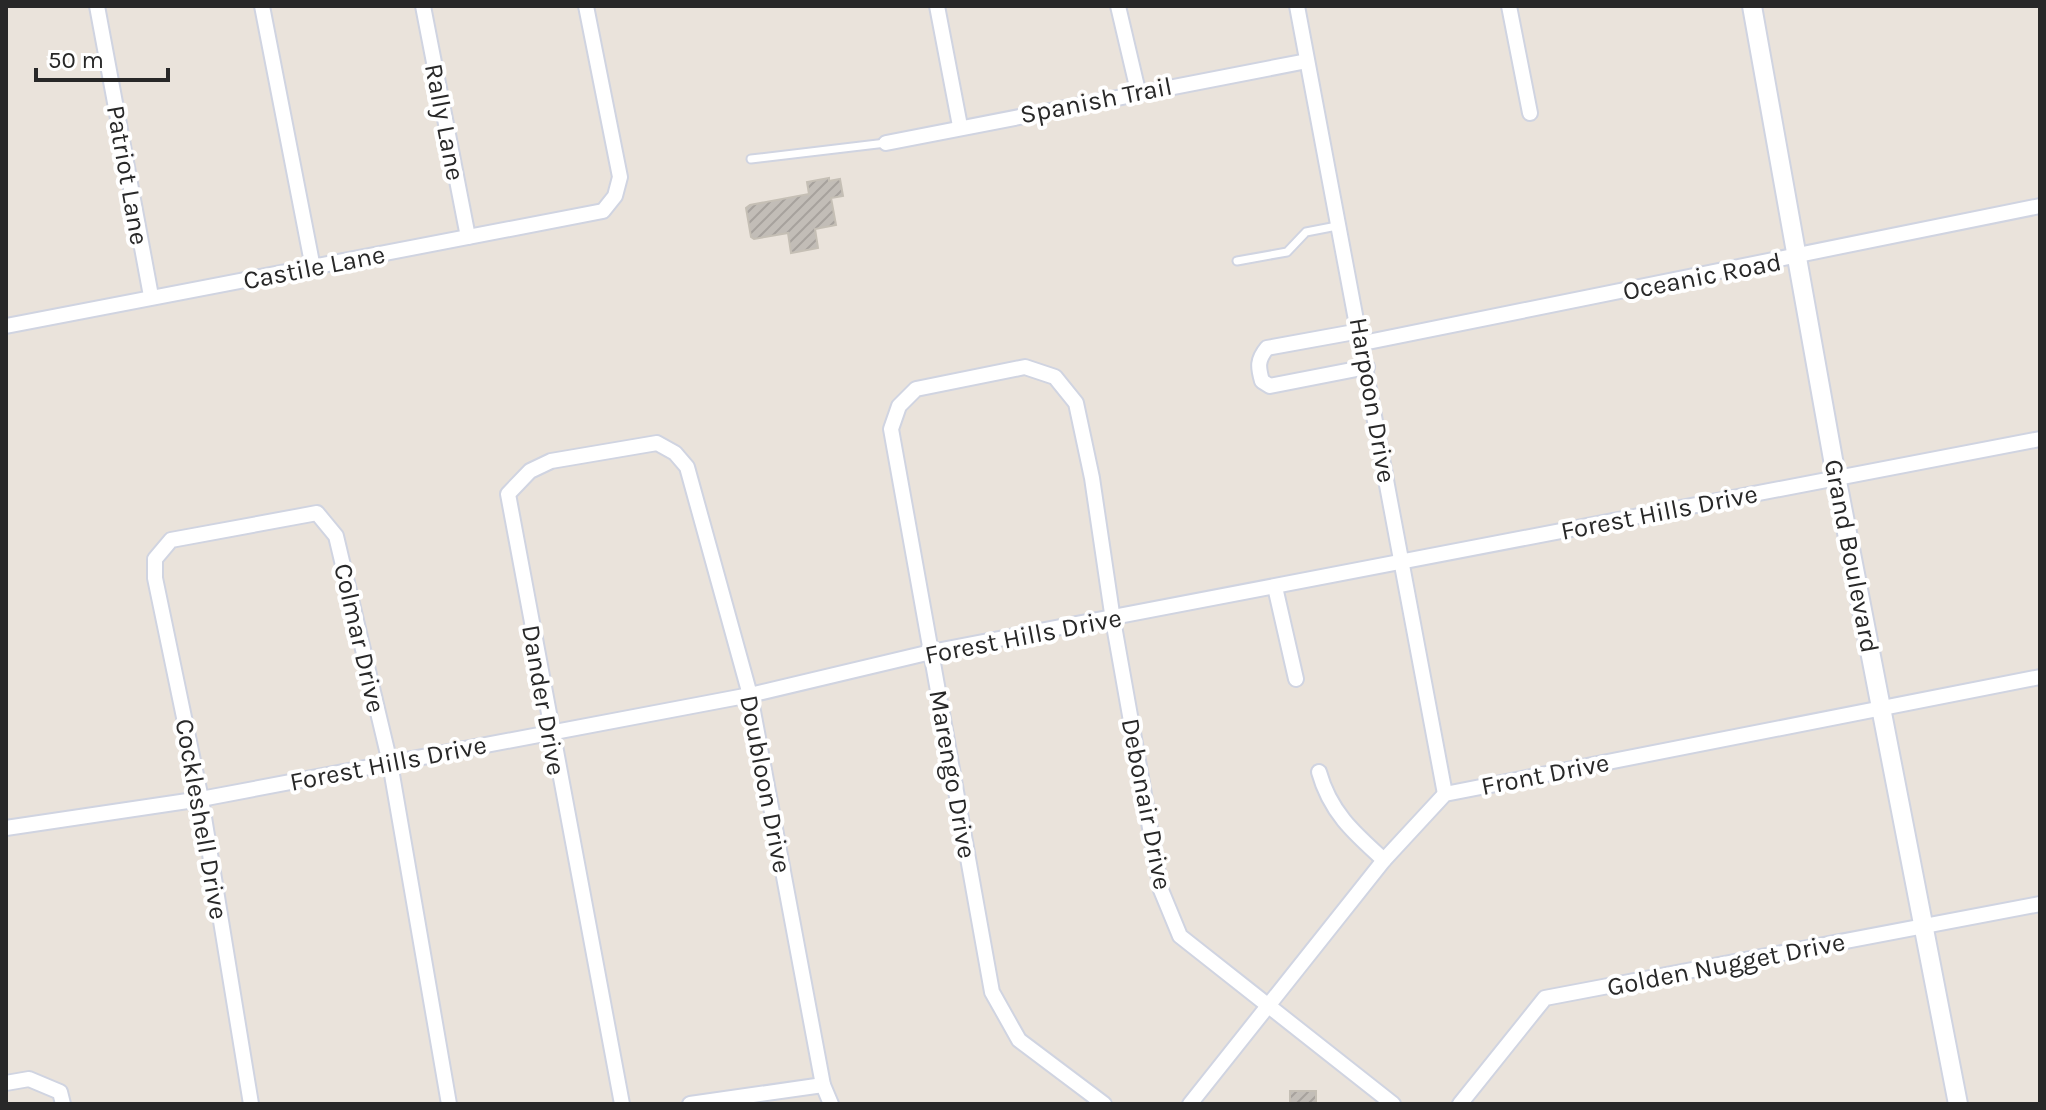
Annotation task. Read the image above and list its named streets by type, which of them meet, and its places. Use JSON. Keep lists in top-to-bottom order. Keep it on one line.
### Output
{"streets":{"street":["Spanish Trail","Rally Lane","Patriot Lane","Castile Lane","Oceanic Road","Harpoon Drive","Forest Hills Drive","Grand Boulevard","Colmar Drive","Dander Drive","Marengo Drive","Front Drive","Doubloon Drive","Debonair Drive","Cockleshell Drive","Golden Nugget Drive"]},"crossings":[["Spanish Trail","Harpoon Drive"],["Rally Lane","Castile Lane"],["Patriot Lane","Castile Lane"],["Oceanic Road","Harpoon Drive"],["Oceanic Road","Grand Boulevard"],["Harpoon Drive","Forest Hills Drive"],["Harpoon Drive","Front Drive"],["Forest Hills Drive","Grand Boulevard"],["Forest Hills Drive","Colmar Drive"],["Forest Hills Drive","Dander Drive"],["Forest Hills Drive","Marengo Drive"],["Forest Hills Drive","Doubloon Drive"],["Forest Hills Drive","Debonair Drive"],["Forest Hills Drive","Cockleshell Drive"],["Grand Boulevard","Front Drive"],["Grand Boulevard","Golden Nugget Drive"],["Colmar Drive","Cockleshell Drive"],["Dander Drive","Doubloon Drive"],["Marengo Drive","Debonair Drive"],["Front Drive","Debonair Drive"]],"scale_bar":"50 m"}
